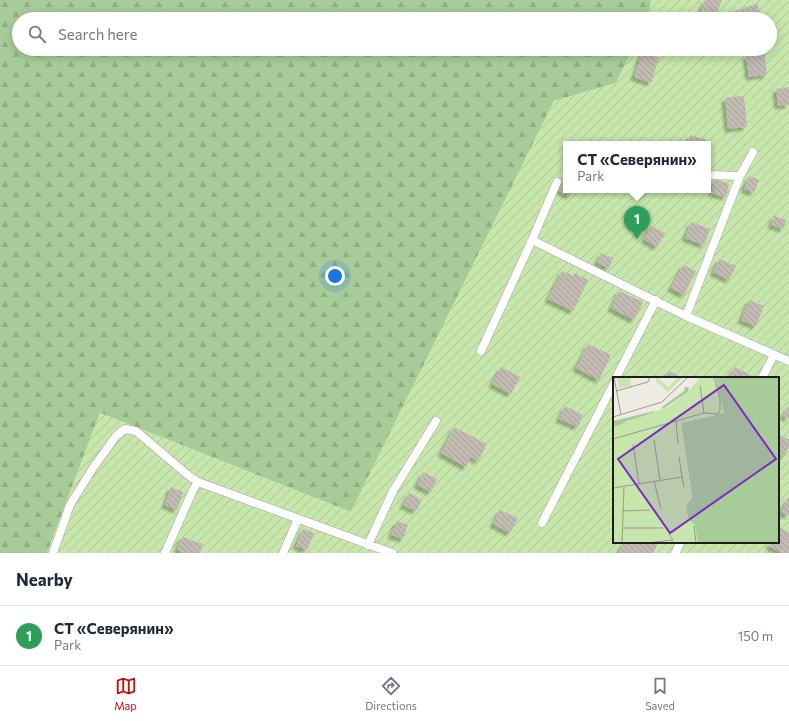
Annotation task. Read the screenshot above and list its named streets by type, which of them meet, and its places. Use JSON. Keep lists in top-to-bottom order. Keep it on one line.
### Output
{"page":{"search":"Search here","popup":["СТ «Северянин»","Park"],"pins":"1","heading":"Nearby","list":[{"mark":"1","name":"СТ «Северянин»","note":"Park","value":"150 m"}],"nav":["Map","Directions","Saved"]}}
